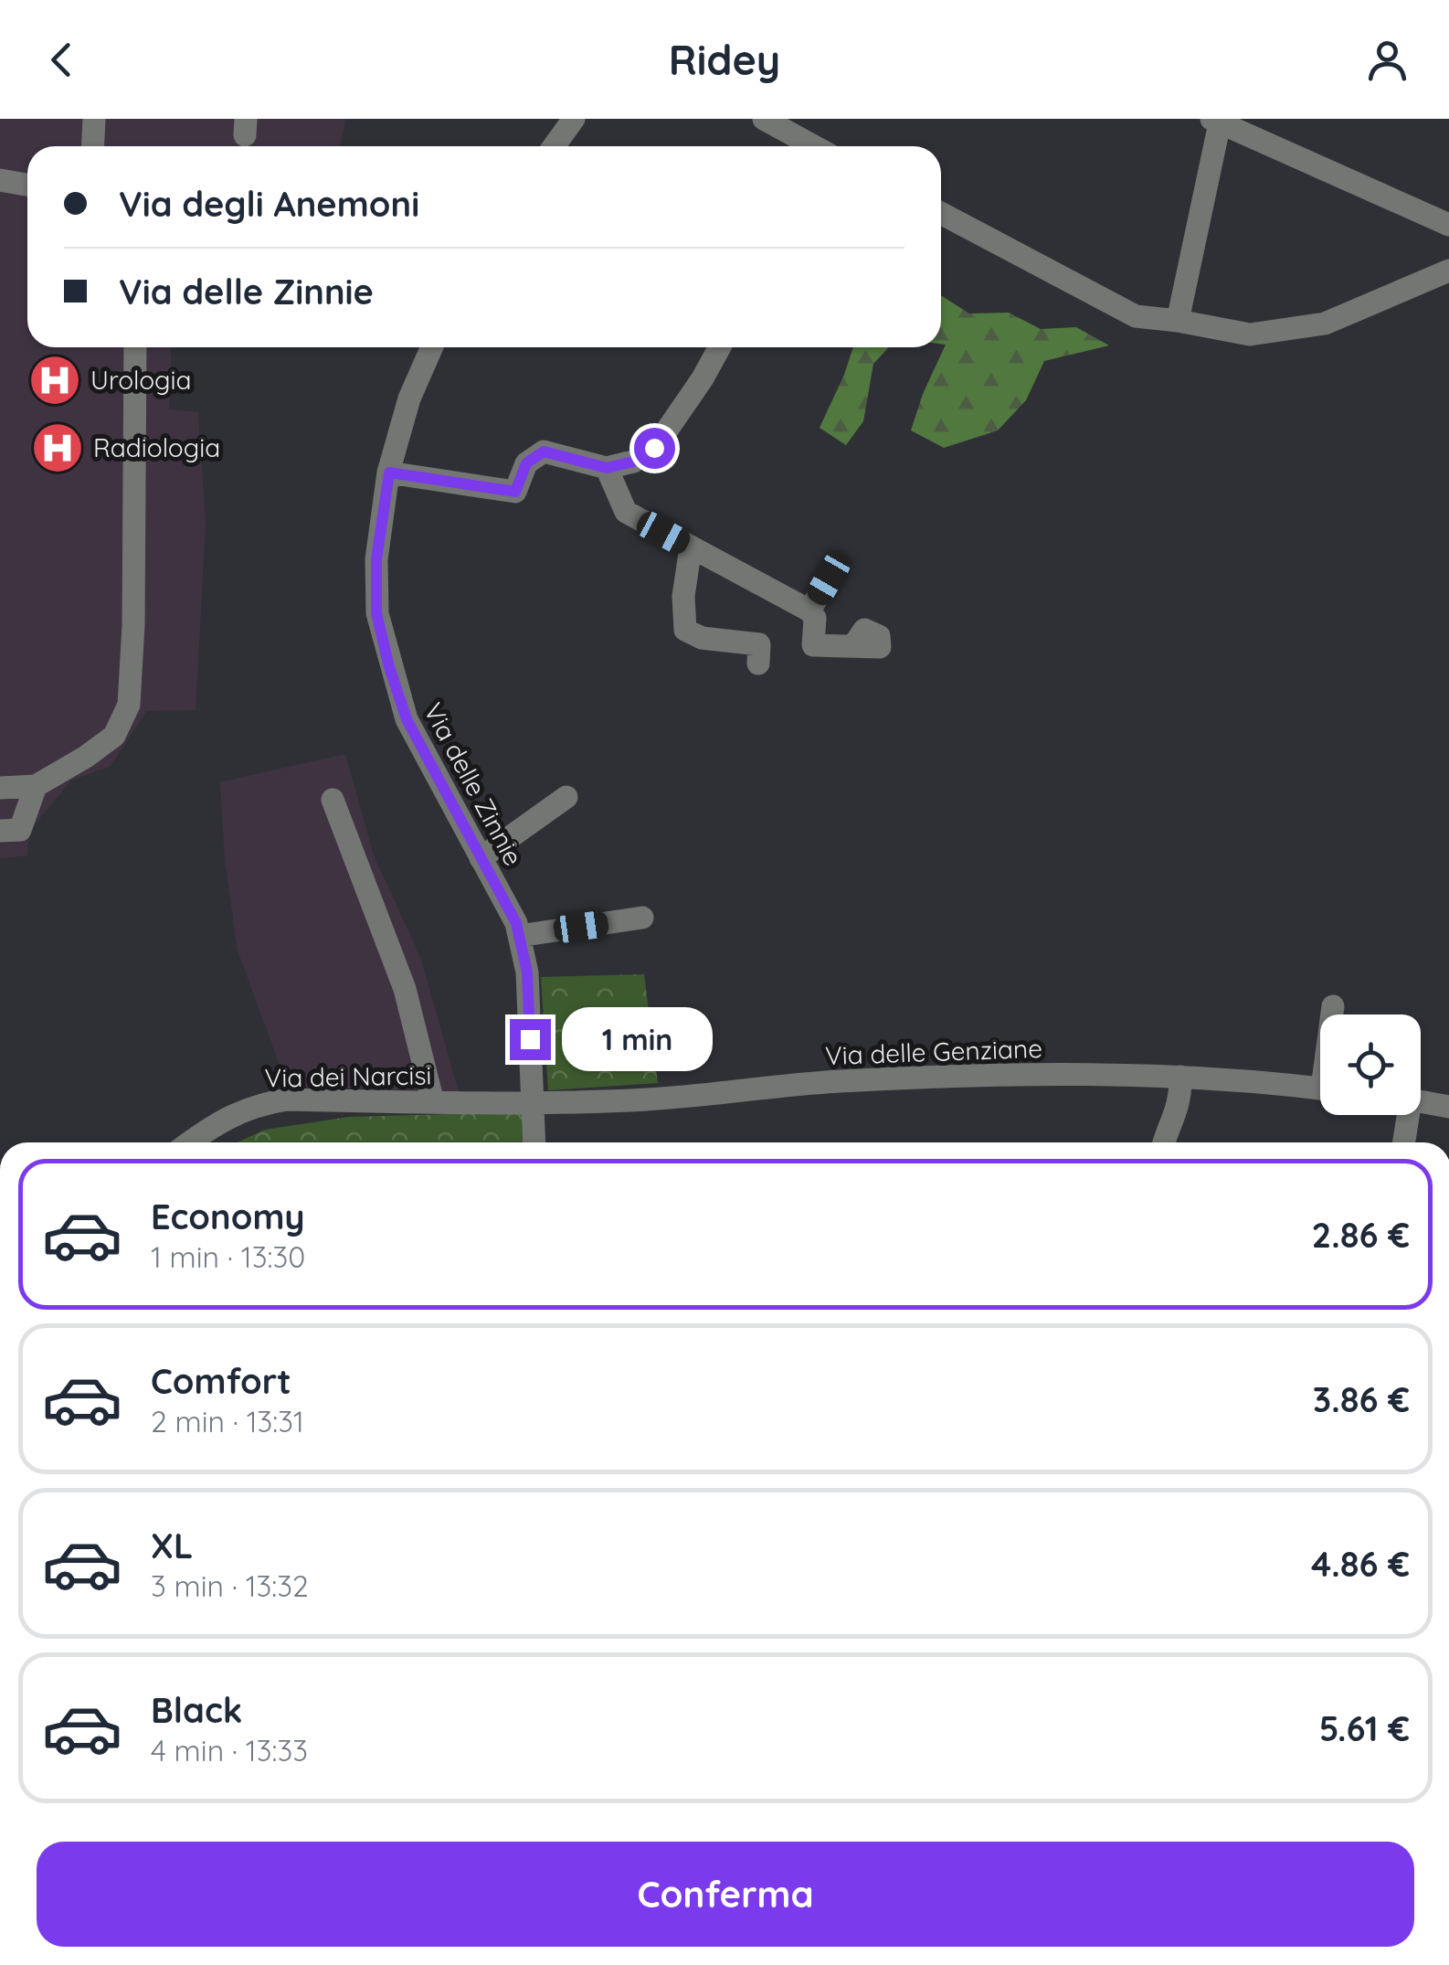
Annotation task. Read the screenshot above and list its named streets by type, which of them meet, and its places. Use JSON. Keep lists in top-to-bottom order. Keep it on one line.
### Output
{"streets":{"street":["Via delle Zinnie","Via delle Genziane","Via dei Narcisi"]},"crossings":[["Via delle Zinnie","Via delle Genziane"],["Via delle Zinnie","Via dei Narcisi"],["Via delle Genziane","Via dei Narcisi"]],"places":{"hospital":["Urologia","Radiologia"]},"page":{"header":"Ridey","banner":["Via degli Anemoni","Via delle Zinnie"],"bubble":"1 min","list":[{"name":"Economy","note":"1 min · 13:30","value":"2.86 €"},{"name":"Comfort","note":"2 min · 13:31","value":"3.86 €"},{"name":"XL","note":"3 min · 13:32","value":"4.86 €"},{"name":"Black","note":"4 min · 13:33","value":"5.61 €"}],"buttons":"Conferma"}}
